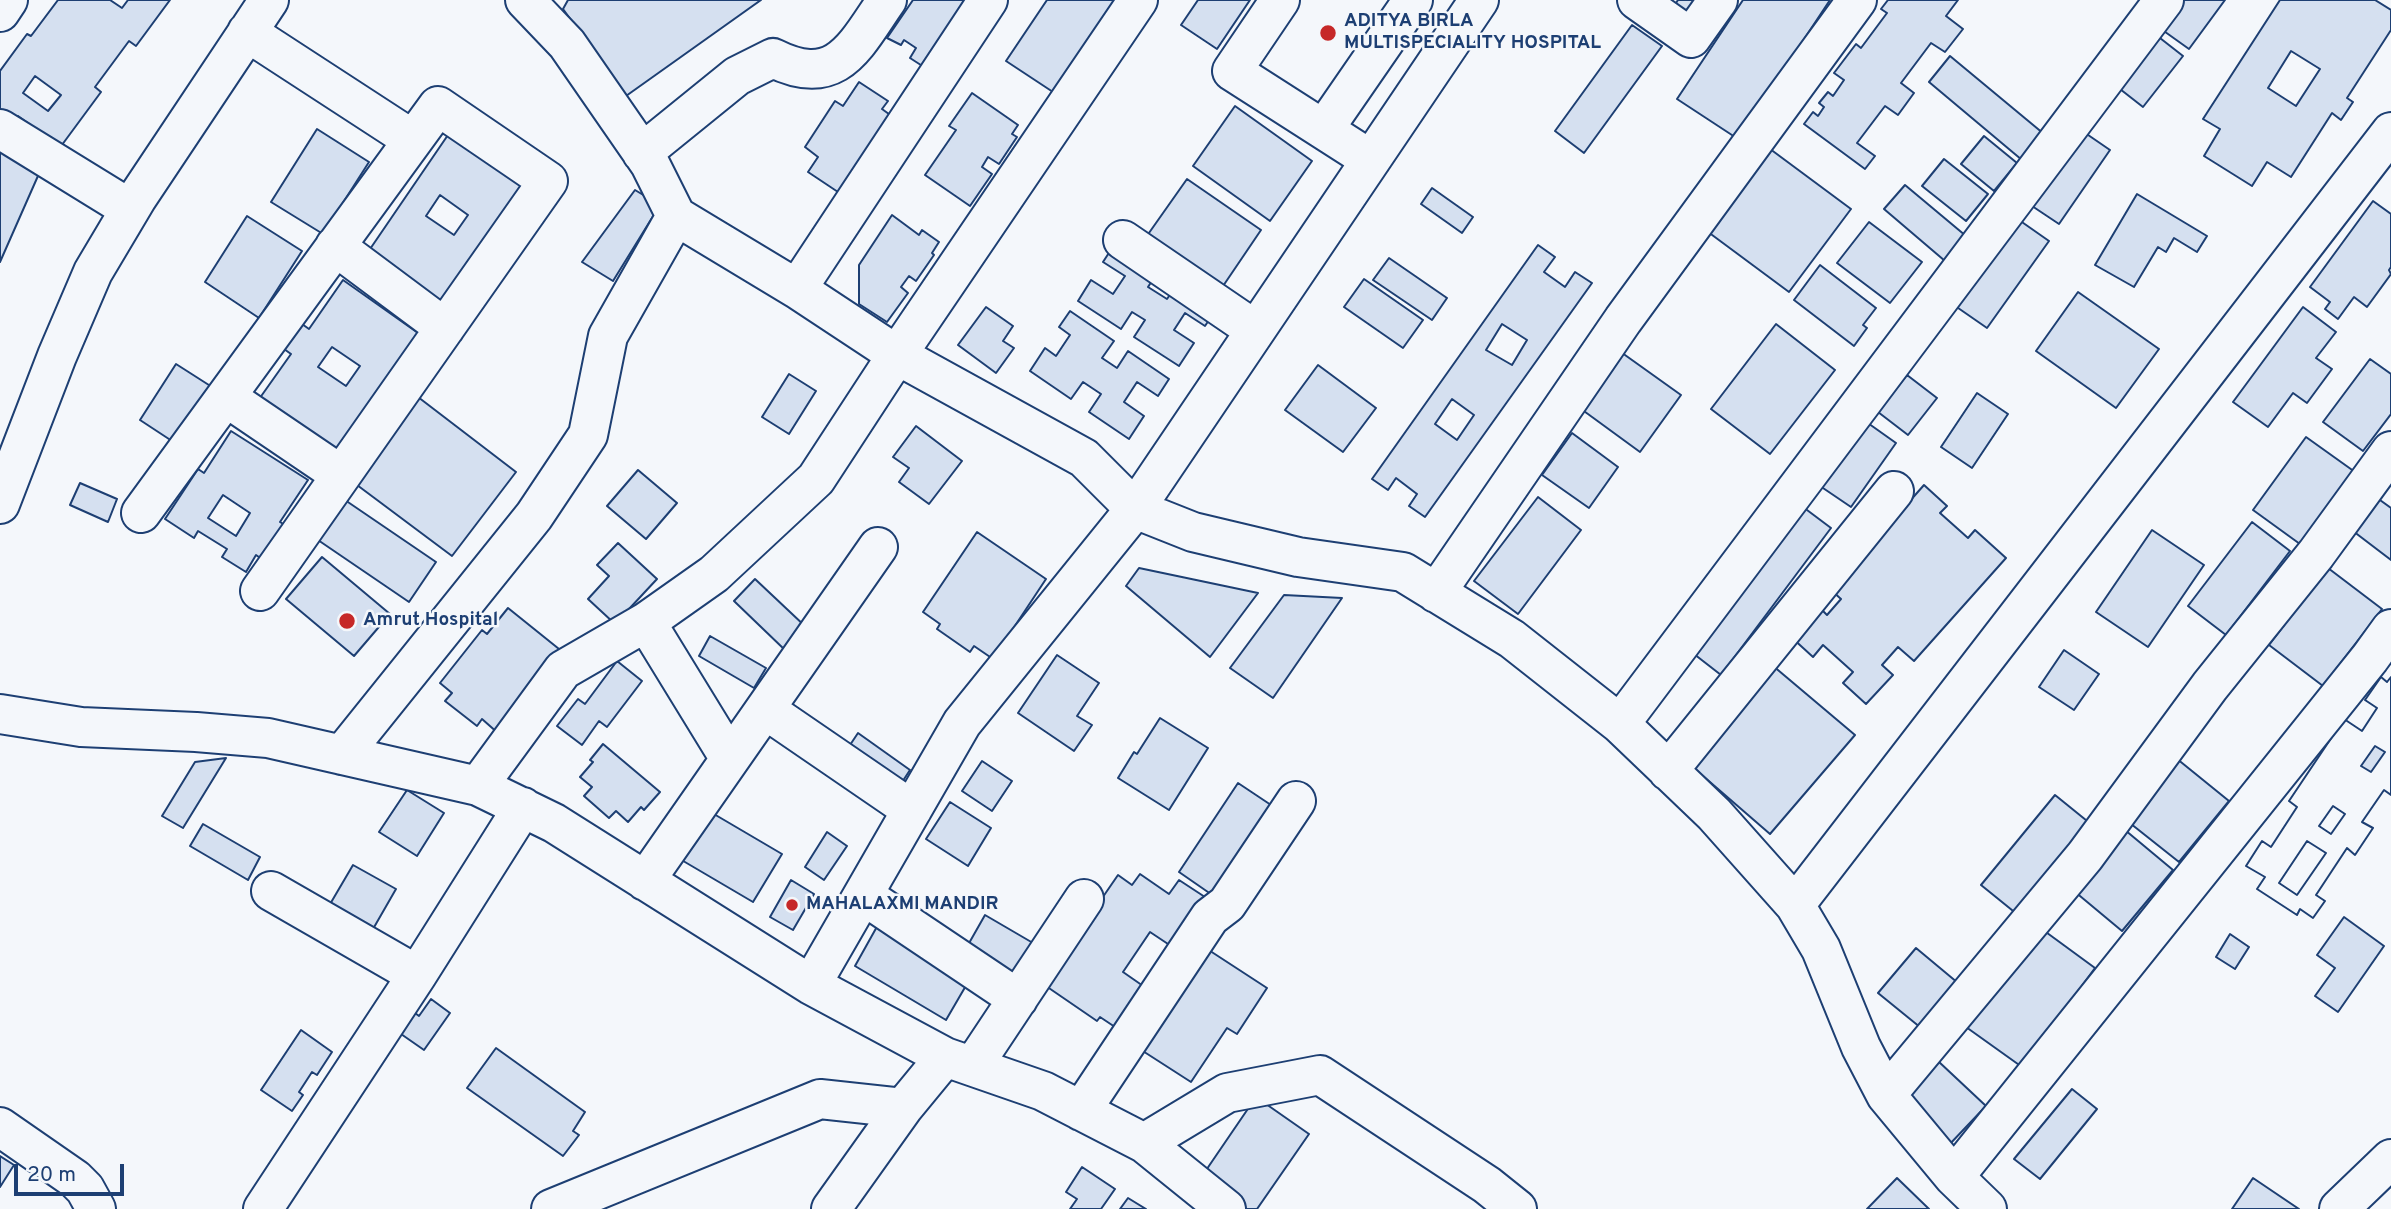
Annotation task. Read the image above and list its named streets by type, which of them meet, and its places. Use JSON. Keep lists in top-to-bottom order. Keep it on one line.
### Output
{"places":["ADITYA BIRLA MULTISPECIALITY HOSPITAL","Amrut Hospital","MAHALAXMI MANDIR"],"scale_bar":"20 m"}
